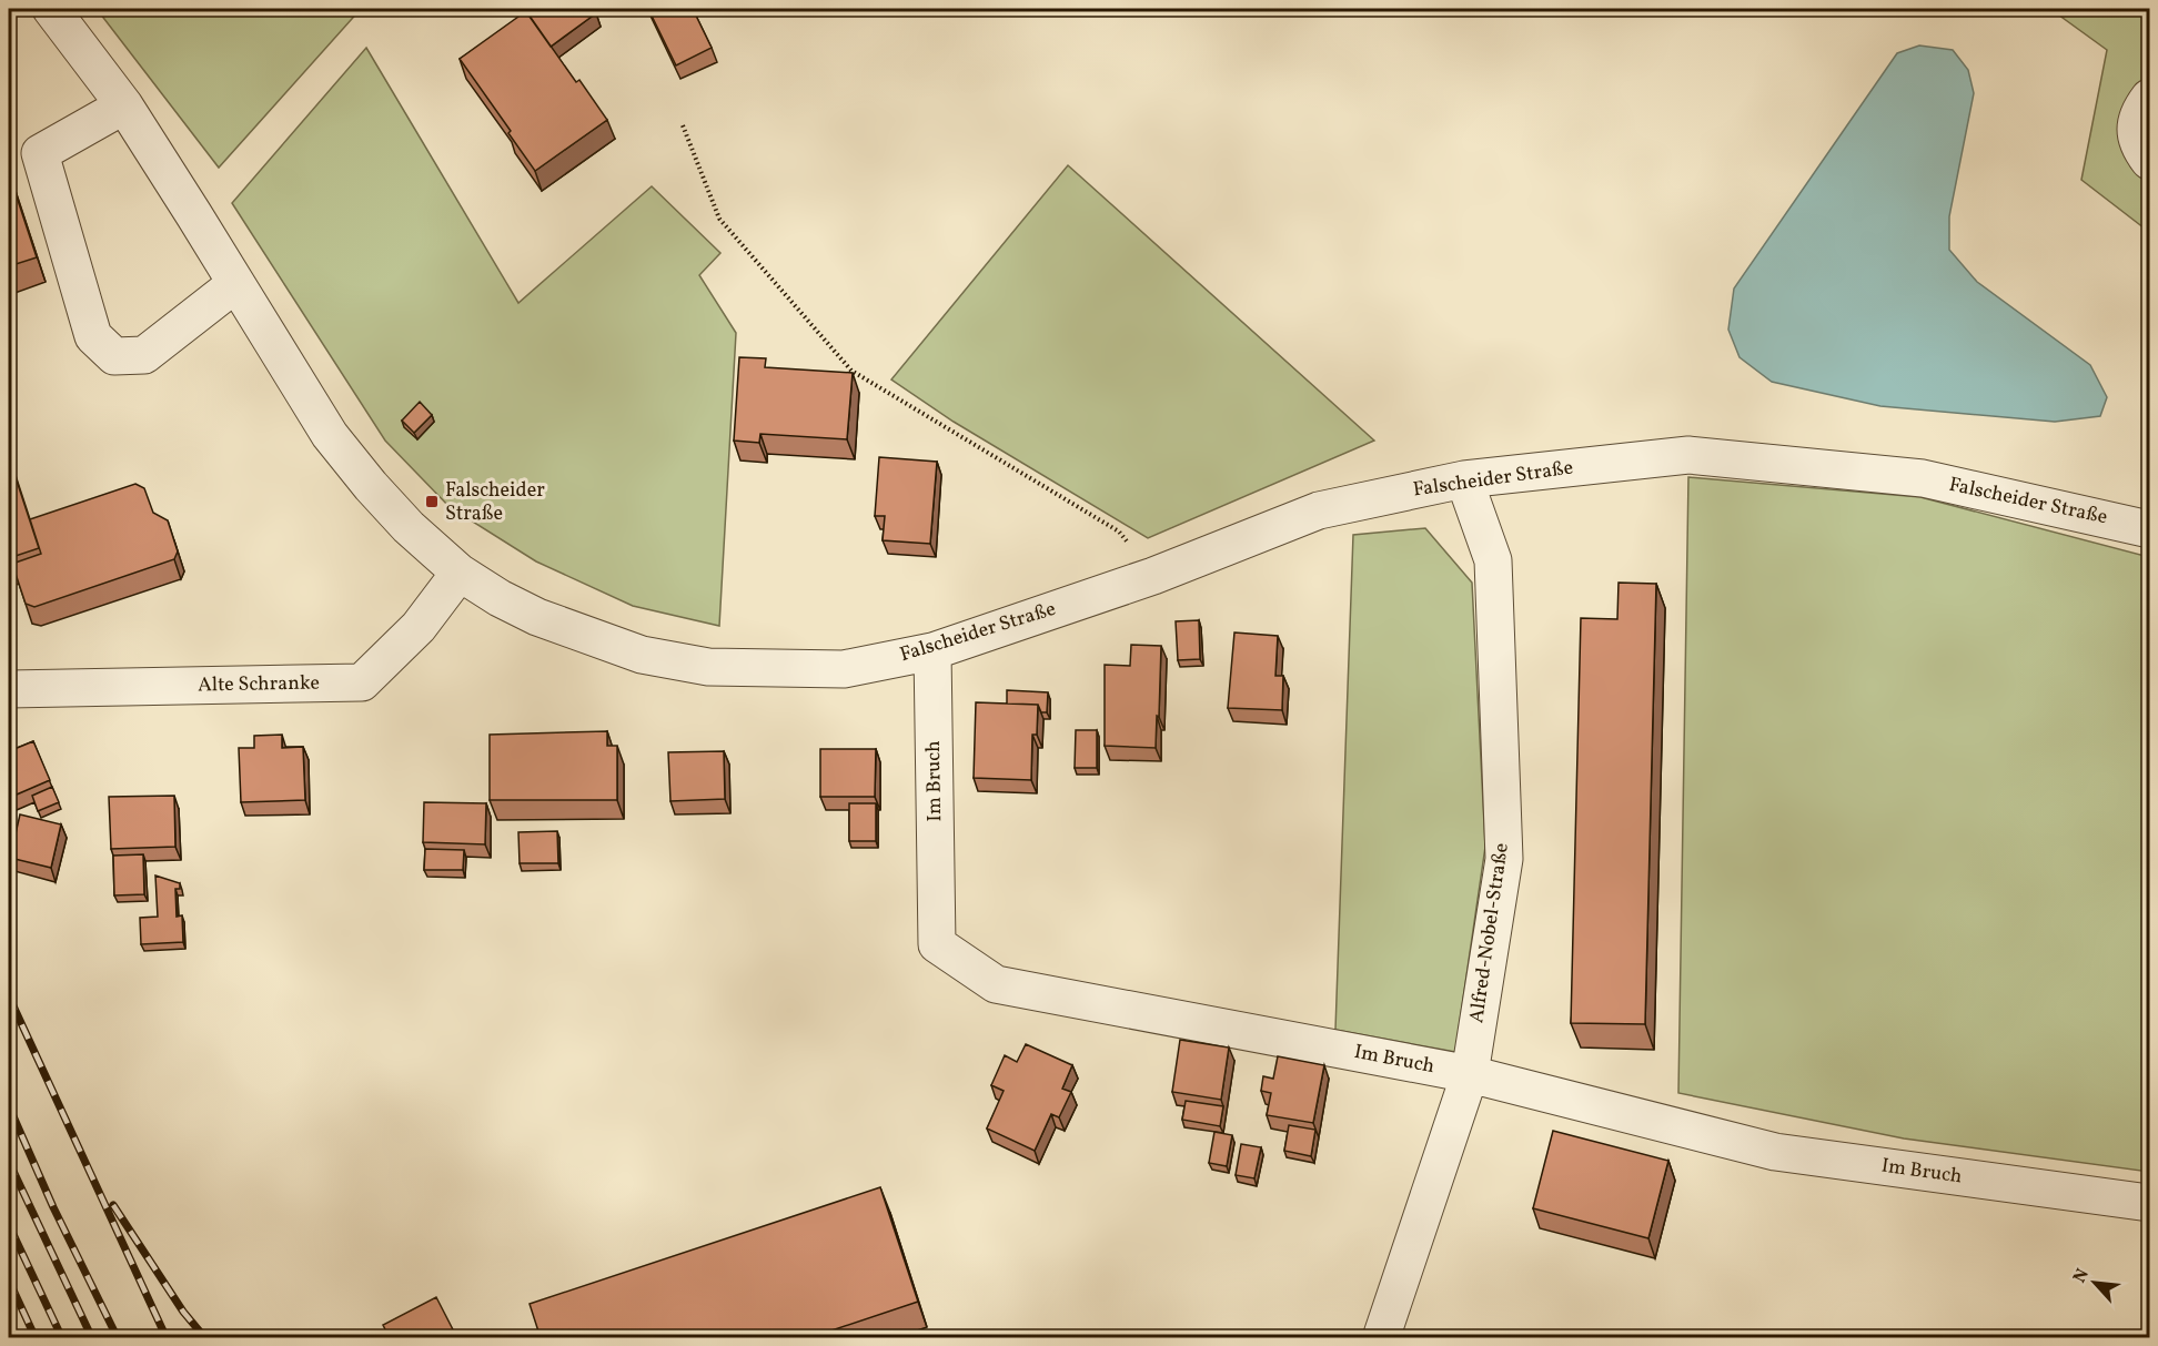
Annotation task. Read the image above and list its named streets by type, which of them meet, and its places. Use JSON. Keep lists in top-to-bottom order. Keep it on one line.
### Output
{"streets":{"street":["Falscheider Straße","Alte Schranke","Im Bruch","Alfred-Nobel-Straße"]},"crossings":[["Falscheider Straße","Alte Schranke"],["Falscheider Straße","Im Bruch"],["Falscheider Straße","Alfred-Nobel-Straße"],["Im Bruch","Alfred-Nobel-Straße"]],"places":{"transit":["Falscheider Straße"]},"north":"top left"}
